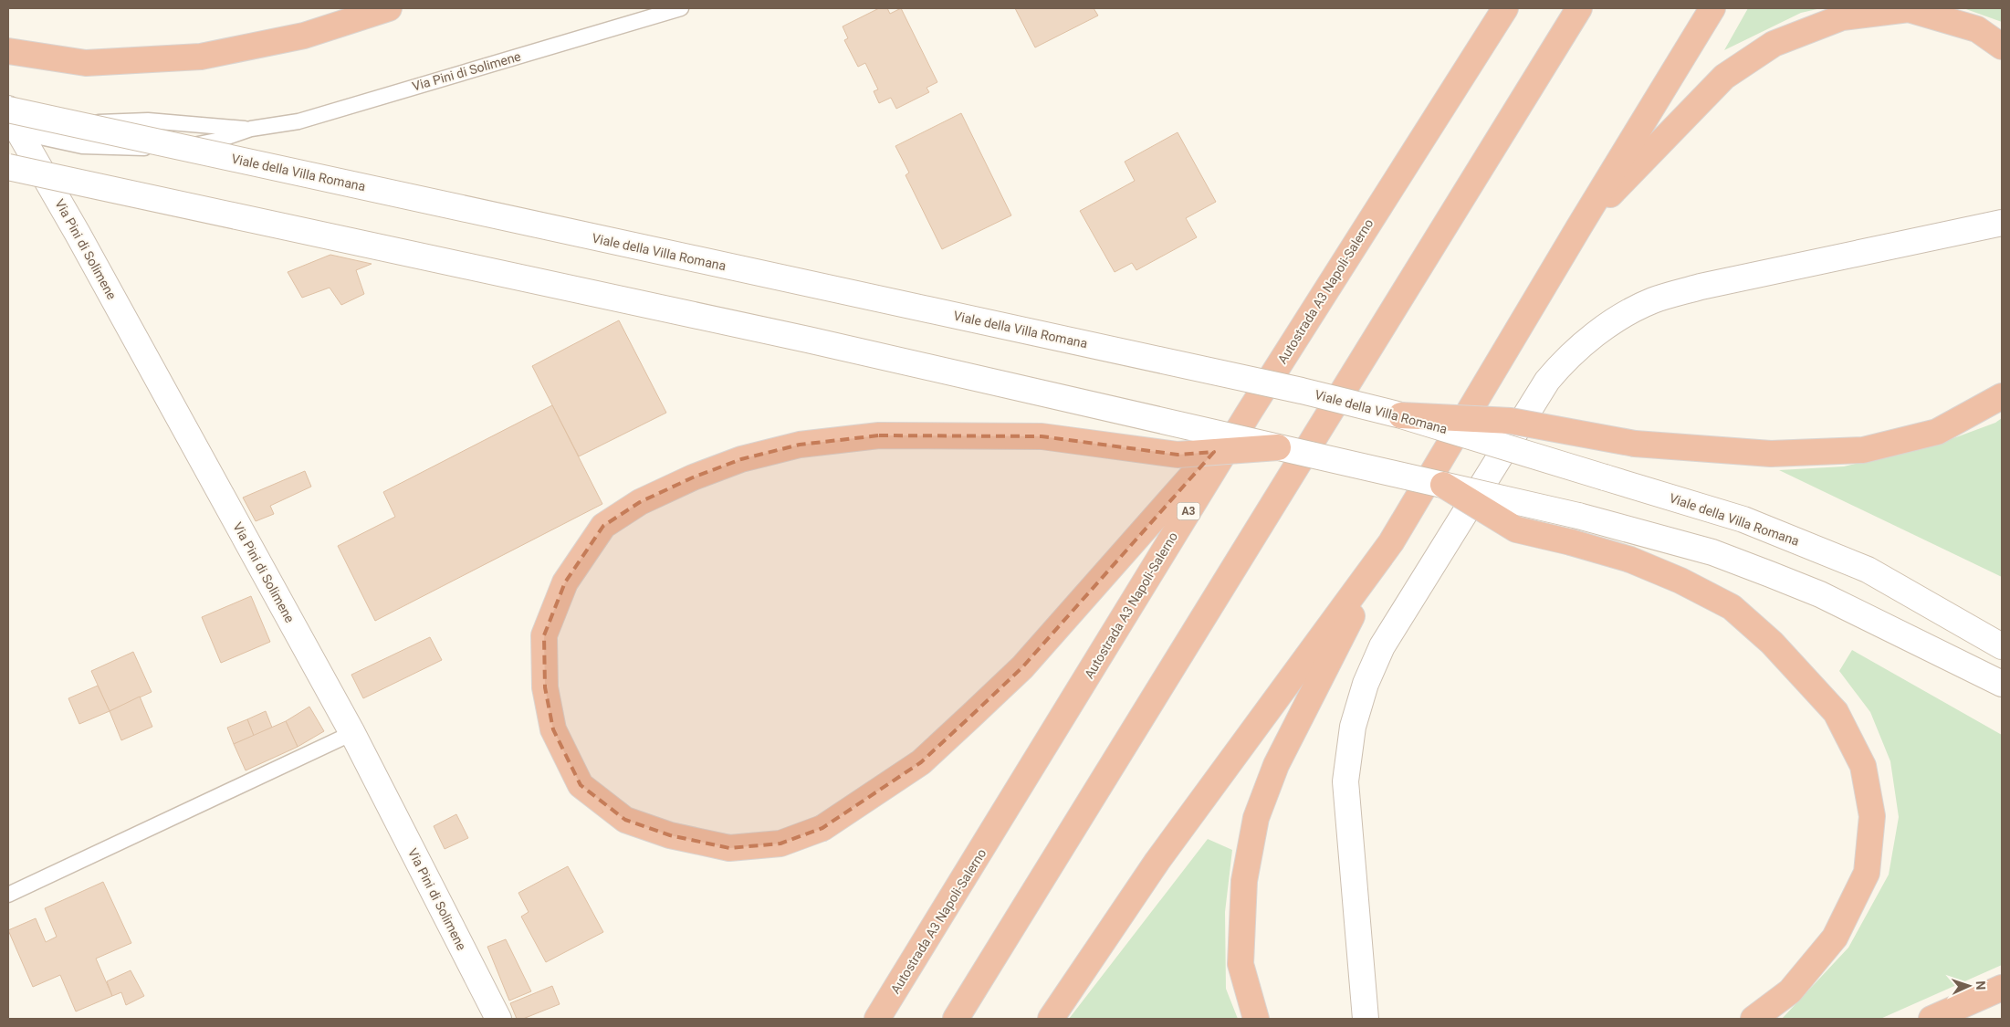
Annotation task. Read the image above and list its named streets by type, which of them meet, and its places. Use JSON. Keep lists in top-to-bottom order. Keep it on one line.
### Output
{"streets":{"highway":["Autostrada A3 Napoli-Salerno","A3"],"main road":["Via Pini di Solimene","Viale della Villa Romana"]},"crossings":[["Via Pini di Solimene","Viale della Villa Romana"]],"north":"right"}
